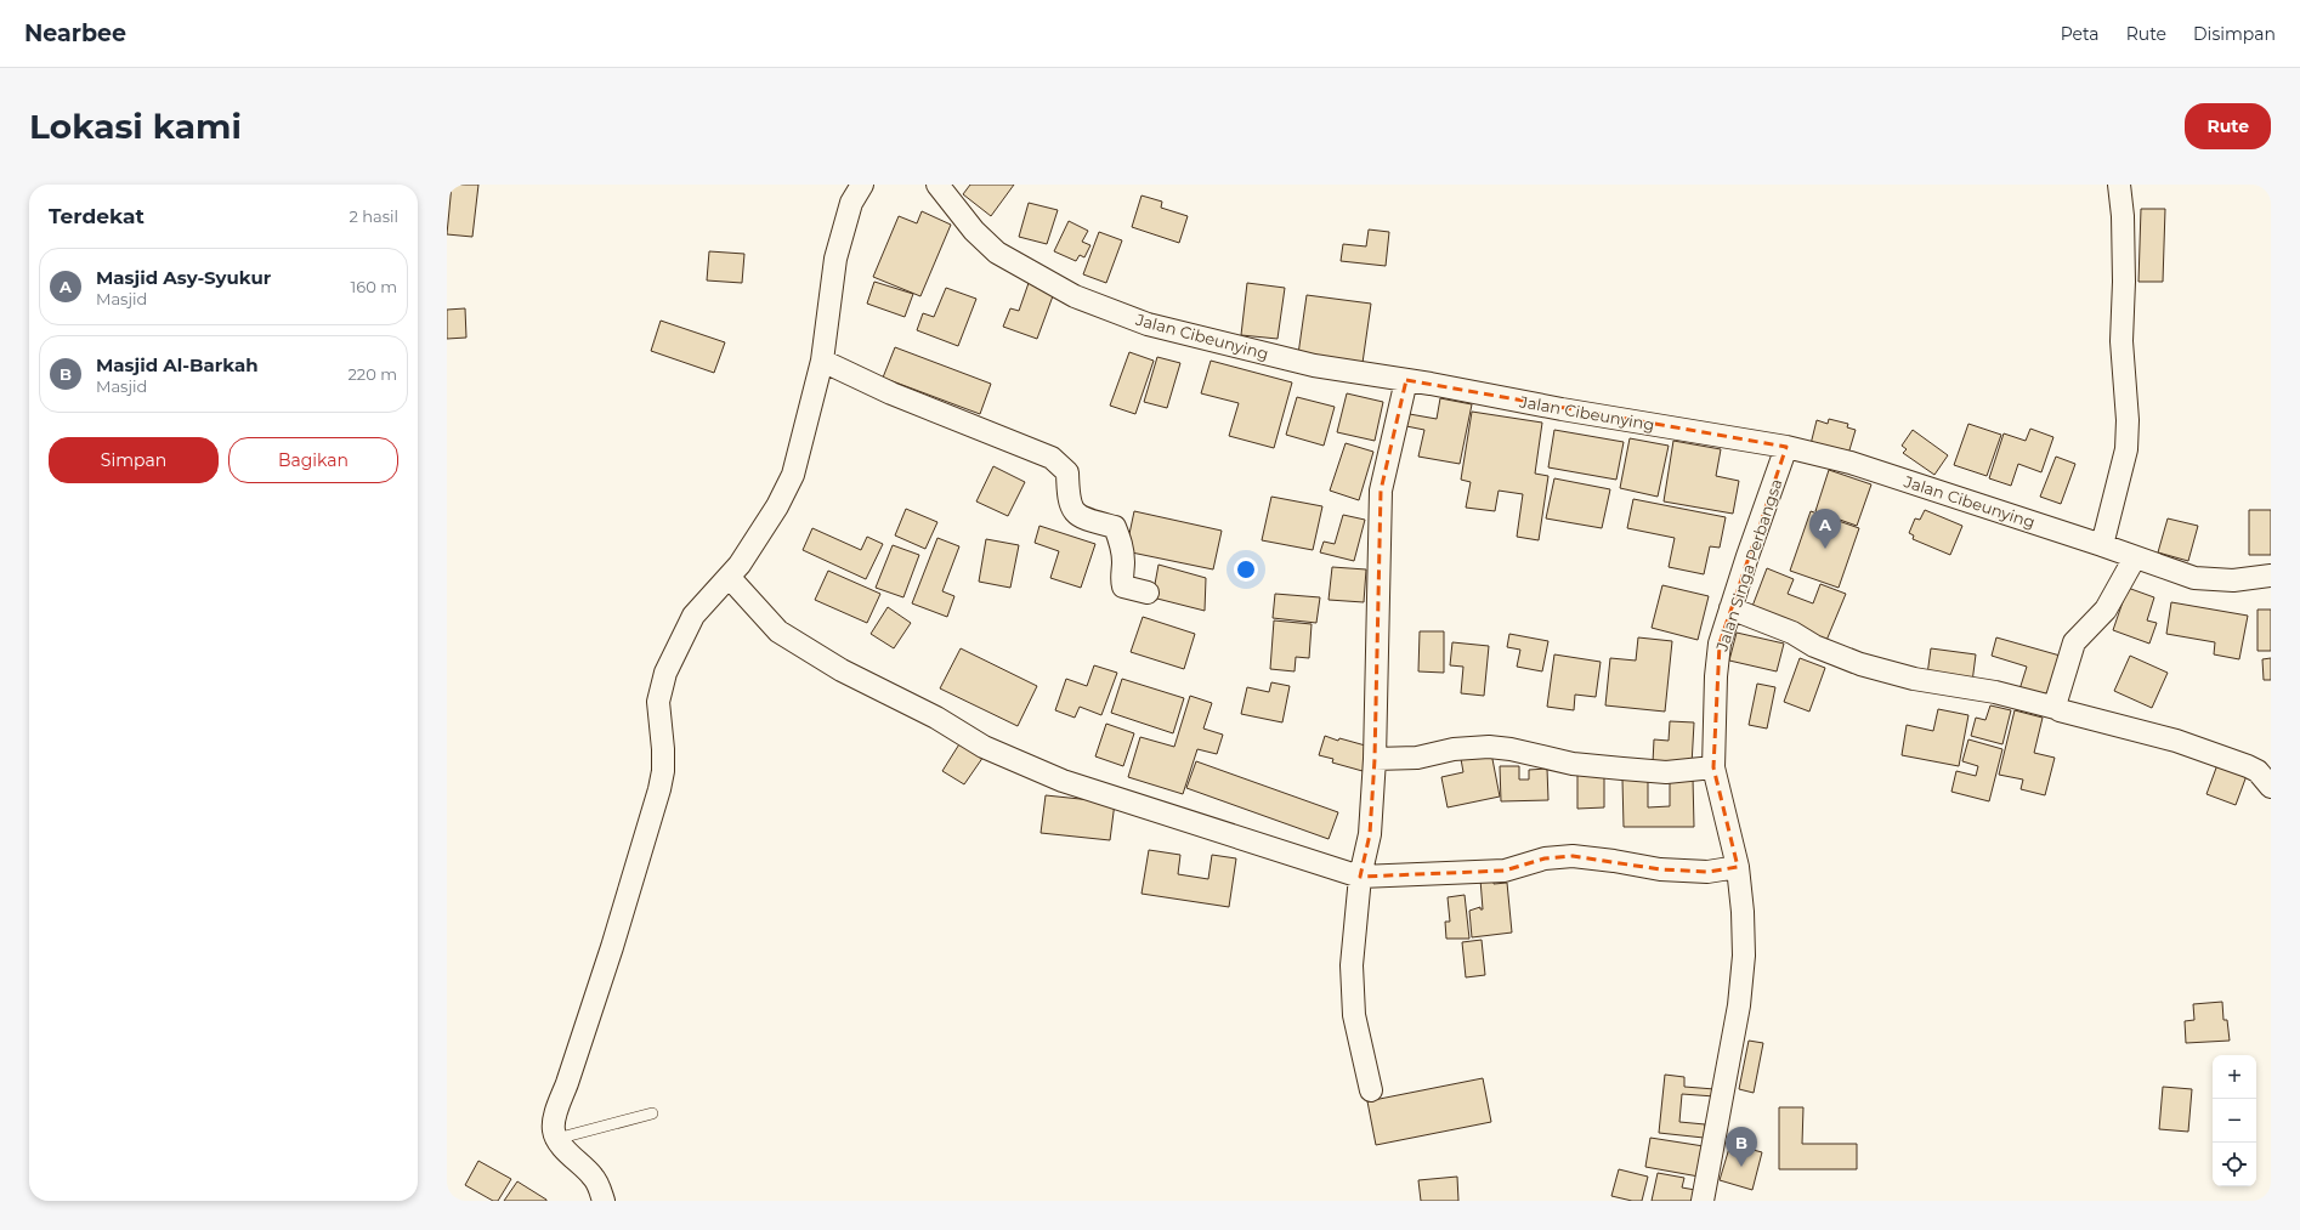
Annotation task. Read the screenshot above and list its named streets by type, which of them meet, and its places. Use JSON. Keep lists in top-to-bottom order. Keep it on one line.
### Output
{"streets":{"street":["Jalan Cibeunying","Jalan Singa Perbangsa"]},"crossings":[["Jalan Cibeunying","Jalan Singa Perbangsa"]],"page":{"header":"Nearbee","nav":["Peta","Rute","Disimpan"],"buttons":["Rute",["Simpan","Bagikan"]],"title":"Lokasi kami","heading":["Terdekat","2 hasil"],"list":[{"mark":"A","name":"Masjid Asy-Syukur","note":"Masjid","value":"160 m"},{"mark":"B","name":"Masjid Al-Barkah","note":"Masjid","value":"220 m"}],"pins":["A","B"],"map_buttons":["+","−"]}}
